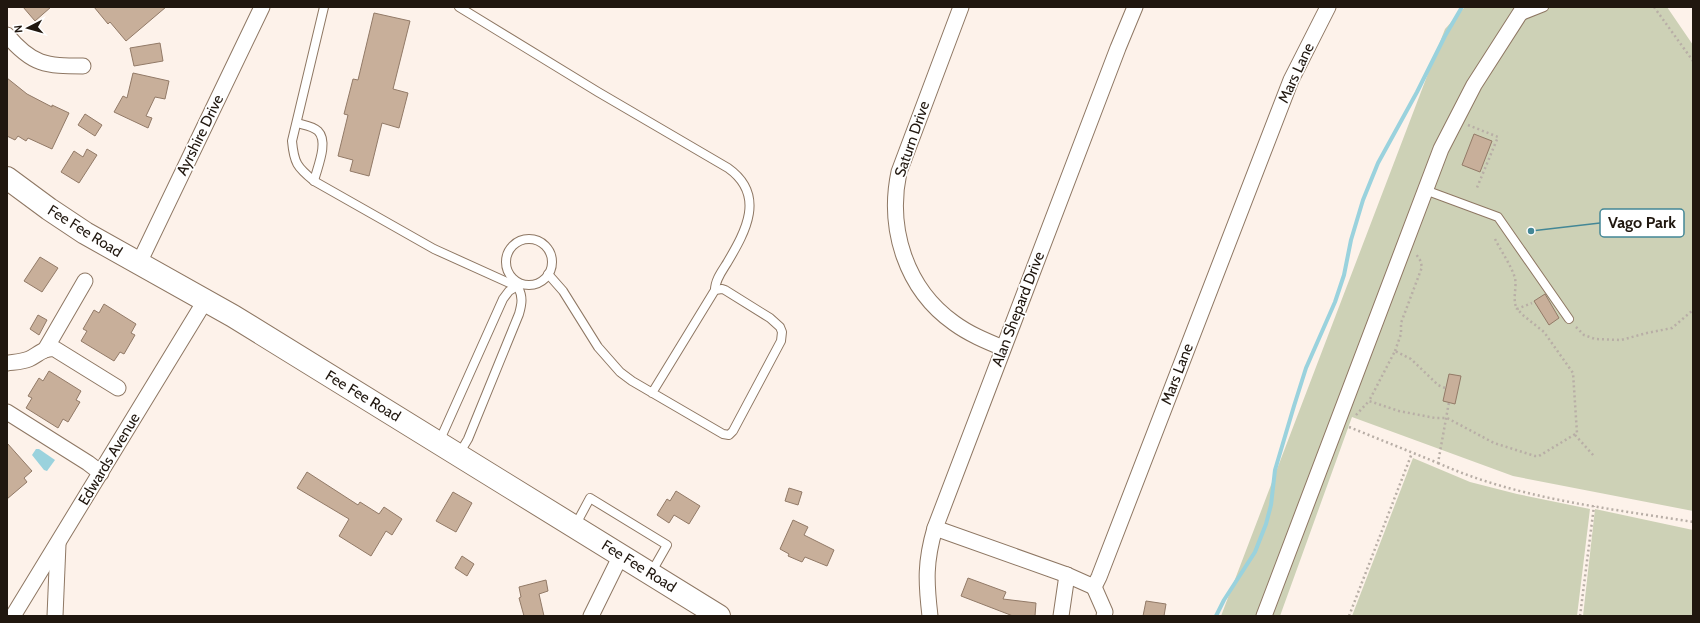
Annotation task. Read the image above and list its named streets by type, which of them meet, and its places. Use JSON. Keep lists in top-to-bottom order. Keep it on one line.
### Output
{"streets":{"street":["Mars Lane","Ayrshire Drive","Saturn Drive","Fee Fee Road","Alan Shepard Drive","Edwards Avenue"]},"crossings":[["Ayrshire Drive","Fee Fee Road"],["Saturn Drive","Alan Shepard Drive"],["Fee Fee Road","Edwards Avenue"]],"places":["Vago Park"],"north":"left"}
